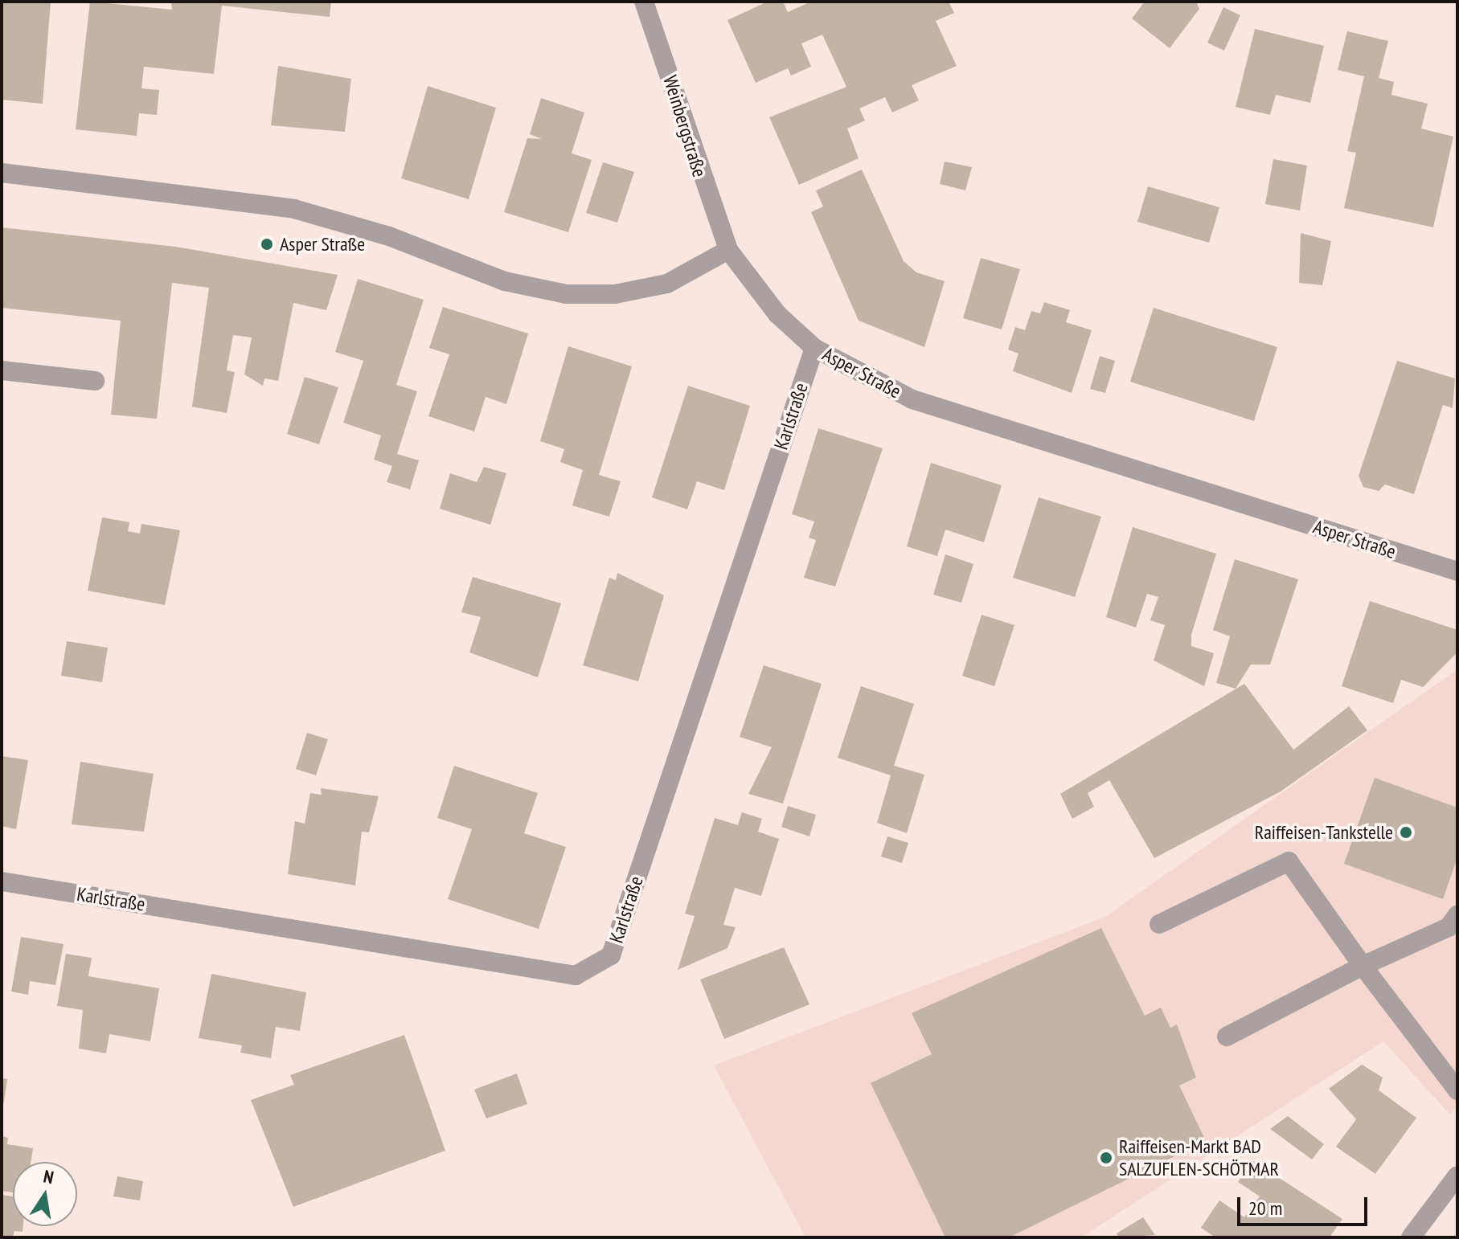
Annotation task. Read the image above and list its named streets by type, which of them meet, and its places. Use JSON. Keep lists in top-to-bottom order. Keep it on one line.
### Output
{"streets":{"street":["Weinbergstraße","Asper Straße","Karlstraße"]},"crossings":[["Weinbergstraße","Asper Straße"],["Asper Straße","Karlstraße"]],"places":["Asper Straße","Raiffeisen-Tankstelle","Raiffeisen-Markt BAD SALZUFLEN-SCHÖTMAR"],"scale_bar":"20 m","north":"top"}
